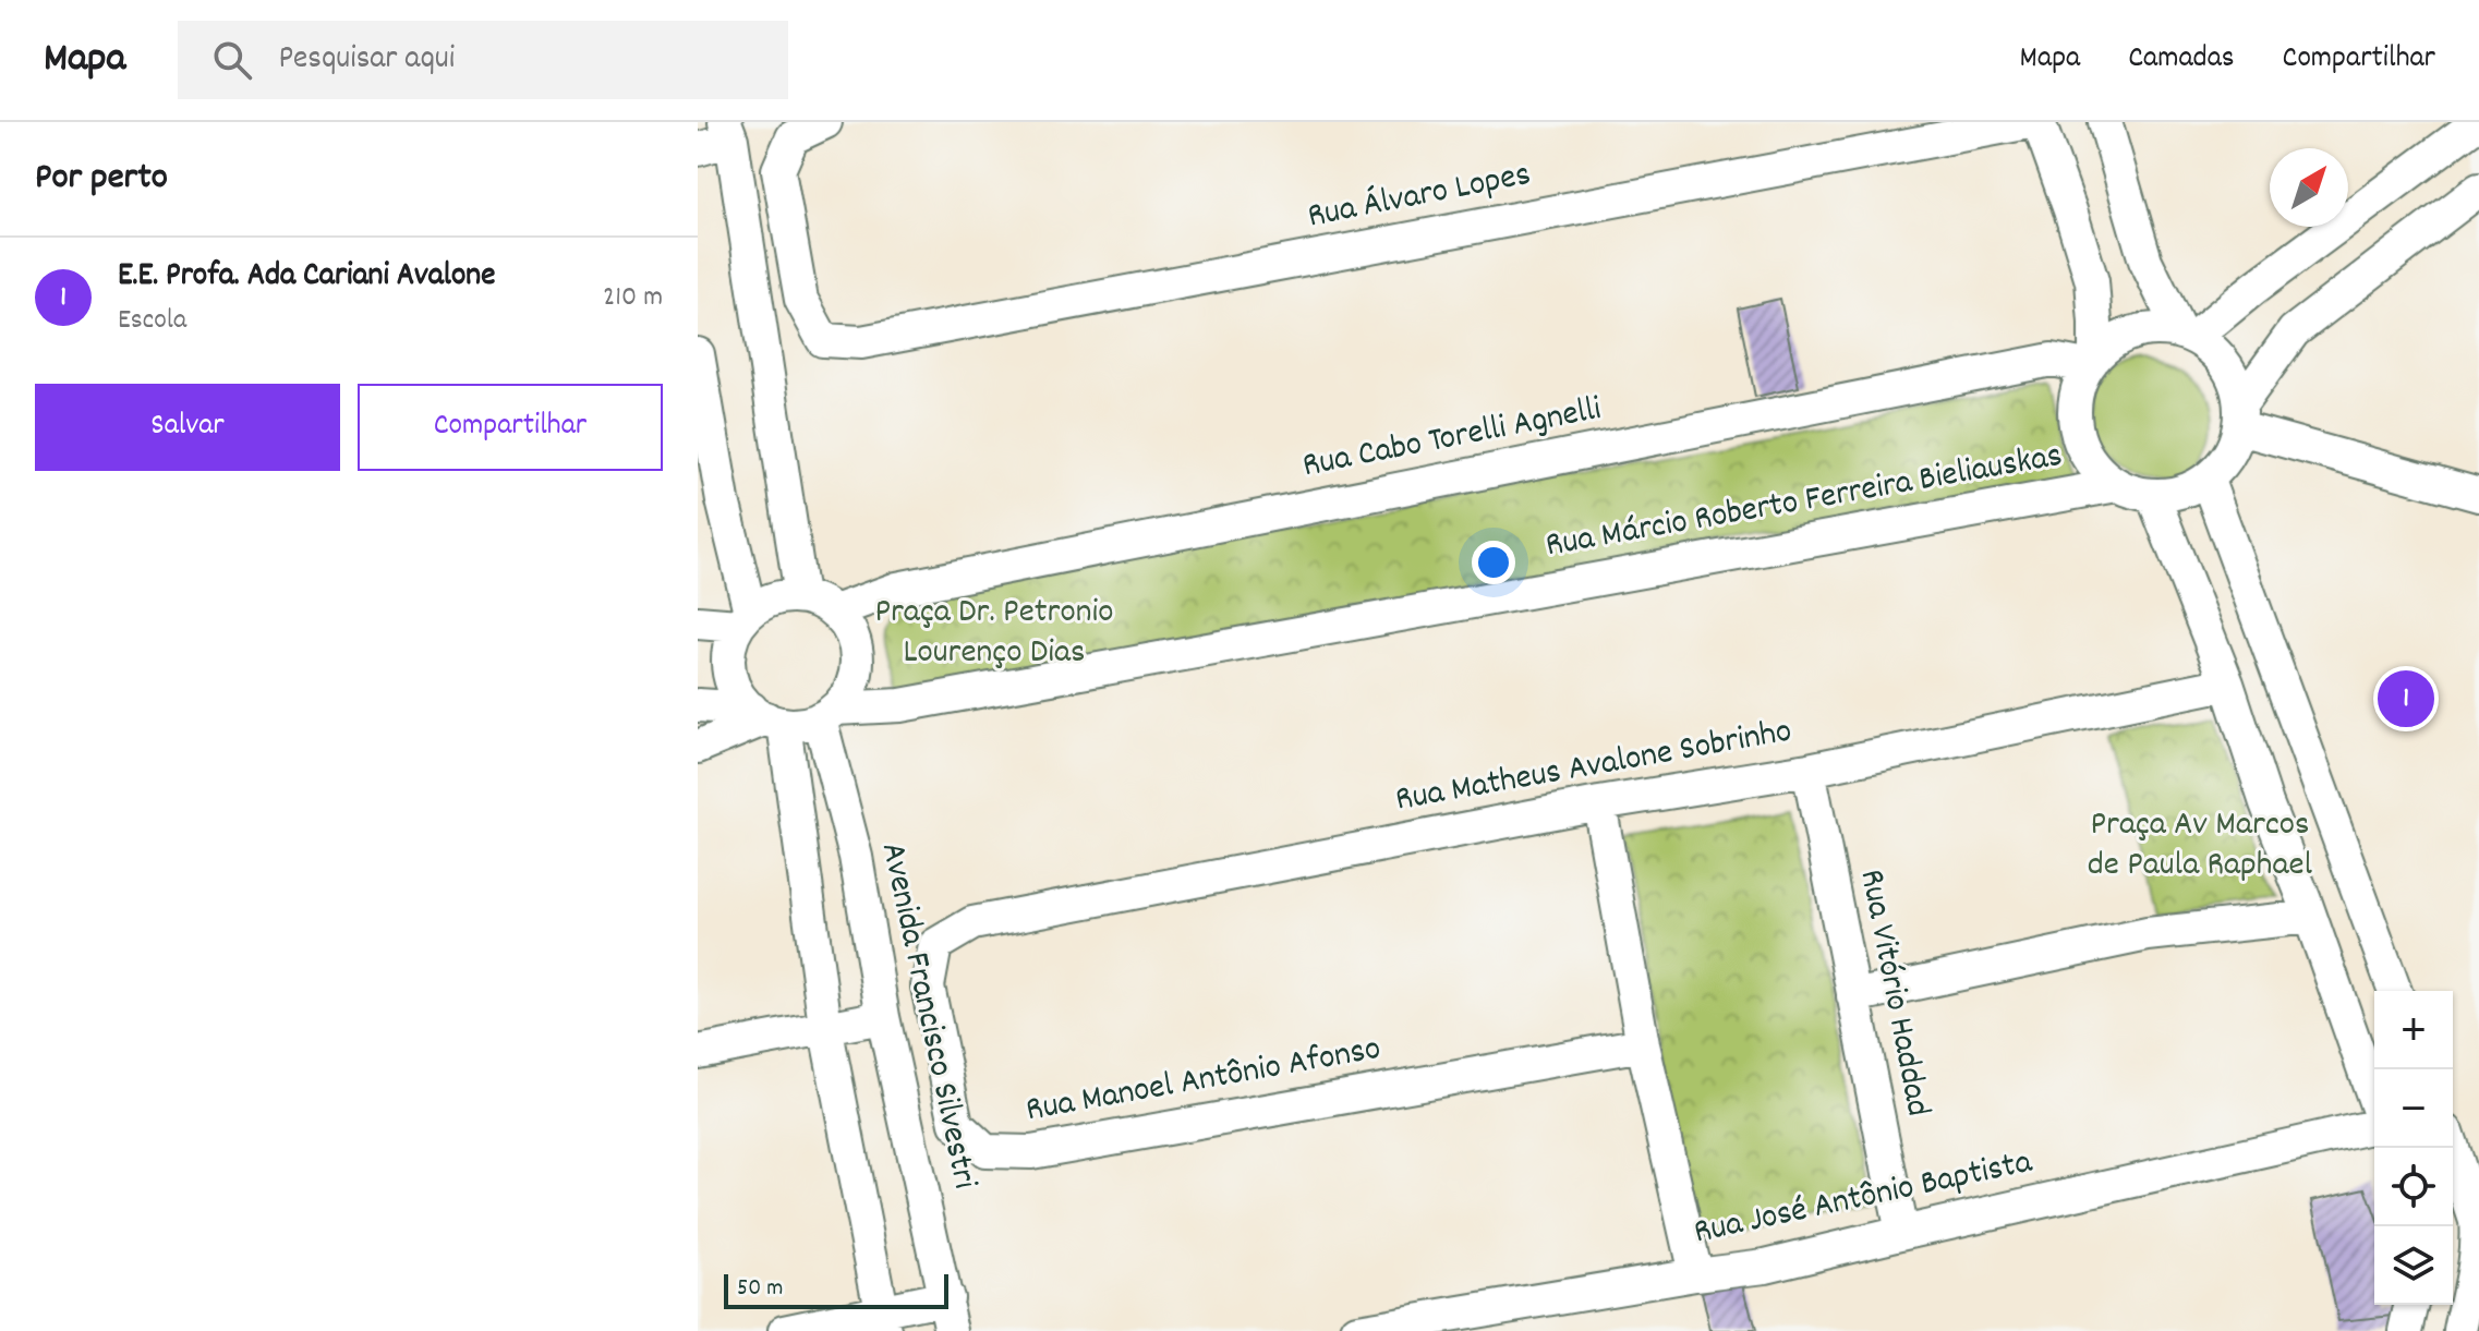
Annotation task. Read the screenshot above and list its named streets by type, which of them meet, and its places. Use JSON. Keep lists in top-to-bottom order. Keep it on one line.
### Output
{"streets":{"street":["Rua Álvaro Lopes","Rua Cabo Torelli Agnelli","Rua Márcio Roberto Ferreira Bieliauskas","Rua Matheus Avalone Sobrinho","Rua Vitório Haddad","Avenida Francisco Silvestri","Rua Manoel Antônio Afonso","Rua José Antônio Baptista"]},"crossings":[["Rua Cabo Torelli Agnelli","Rua Márcio Roberto Ferreira Bieliauskas"],["Rua Cabo Torelli Agnelli","Avenida Francisco Silvestri"],["Rua Márcio Roberto Ferreira Bieliauskas","Avenida Francisco Silvestri"],["Rua Matheus Avalone Sobrinho","Rua Vitório Haddad"],["Rua Matheus Avalone Sobrinho","Rua Manoel Antônio Afonso"],["Rua Vitório Haddad","Rua José Antônio Baptista"]],"parks":["Praça Dr. Petronio Lourenço Dias","Praça Av Marcos de Paula Raphael"],"scale_bar":"50 m","north":"top right","page":{"header":"Mapa","search":"Pesquisar aqui","nav":["Mapa","Camadas","Compartilhar"],"heading":"Por perto","list":[{"mark":"1","name":"E.E. Profa. Ada Cariani Avalone","note":"Escola","value":"210 m"}],"buttons":["Salvar","Compartilhar"],"pins":"1","map_buttons":["+","−"],"scale":"50 m"}}
